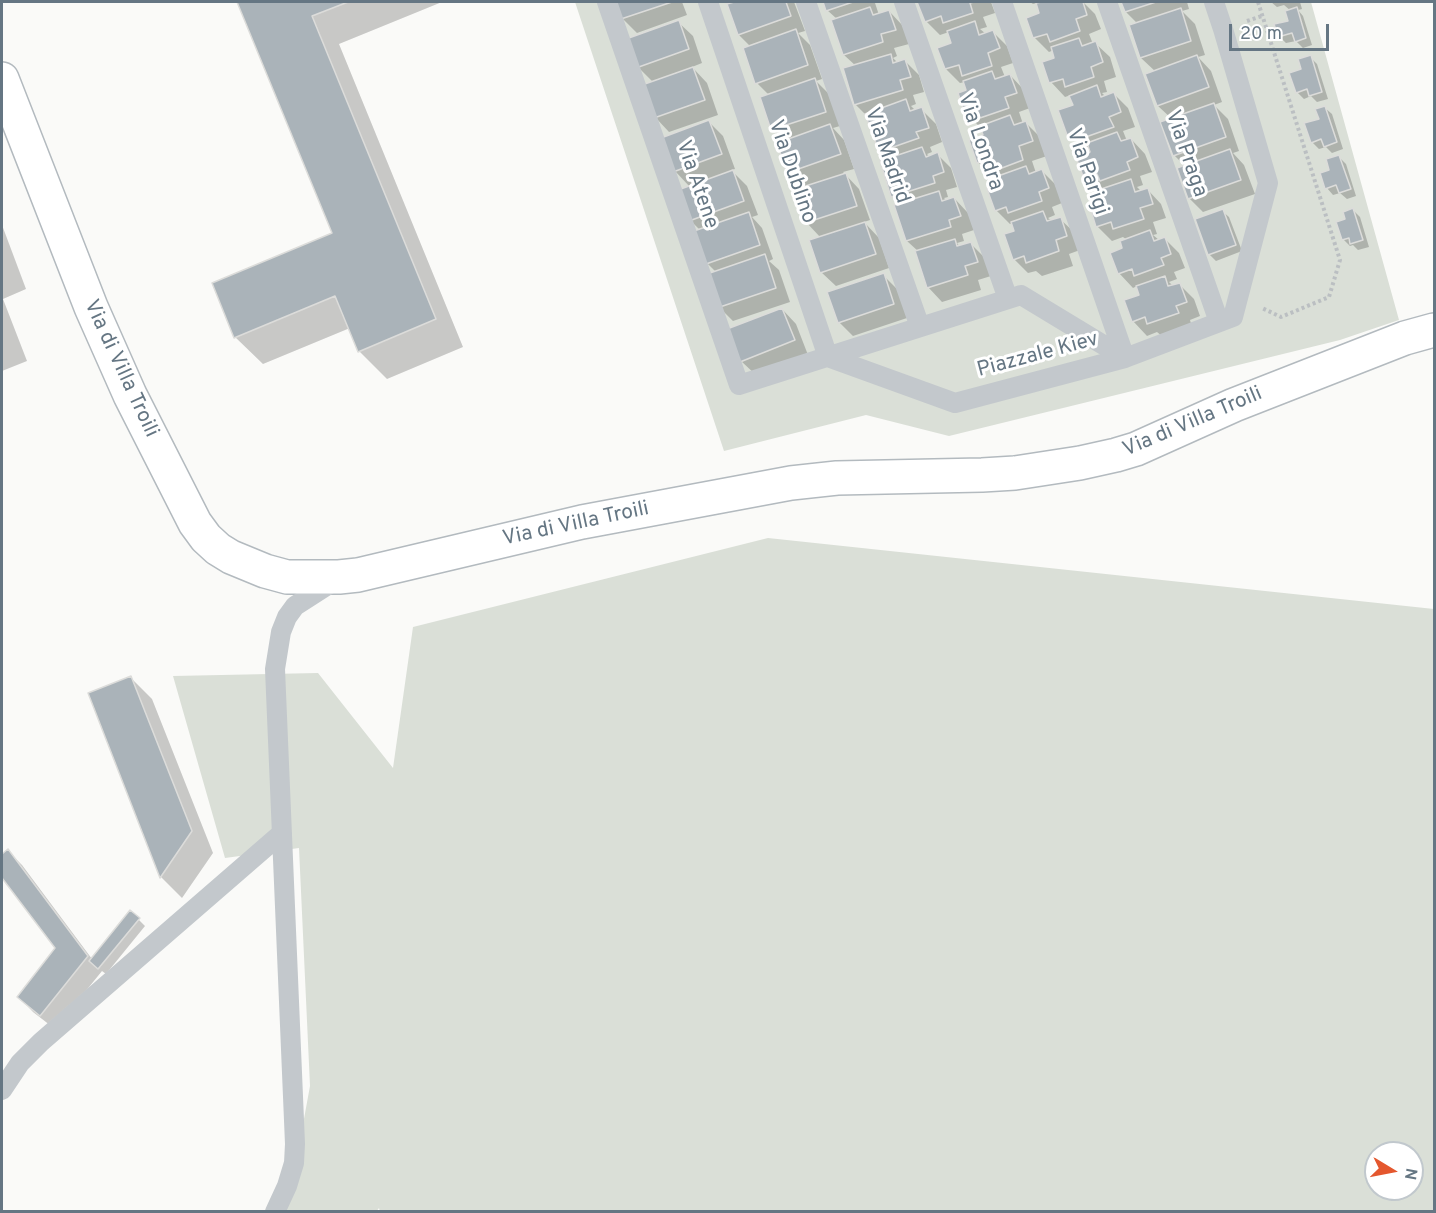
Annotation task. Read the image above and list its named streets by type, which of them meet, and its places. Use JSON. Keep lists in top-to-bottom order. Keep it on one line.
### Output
{"streets":{"street":["Via di Villa Troili"],"lane":["Via Londra","Via Praga","Via Madrid","Via Dublino","Via Parigi","Via Atene","Piazzale Kiev"]},"crossings":[["Via Londra","Piazzale Kiev"],["Via Madrid","Piazzale Kiev"],["Via Dublino","Via Atene"],["Via Dublino","Piazzale Kiev"],["Via Parigi","Piazzale Kiev"],["Via Atene","Piazzale Kiev"]],"scale_bar":"20 m","north":"right"}
